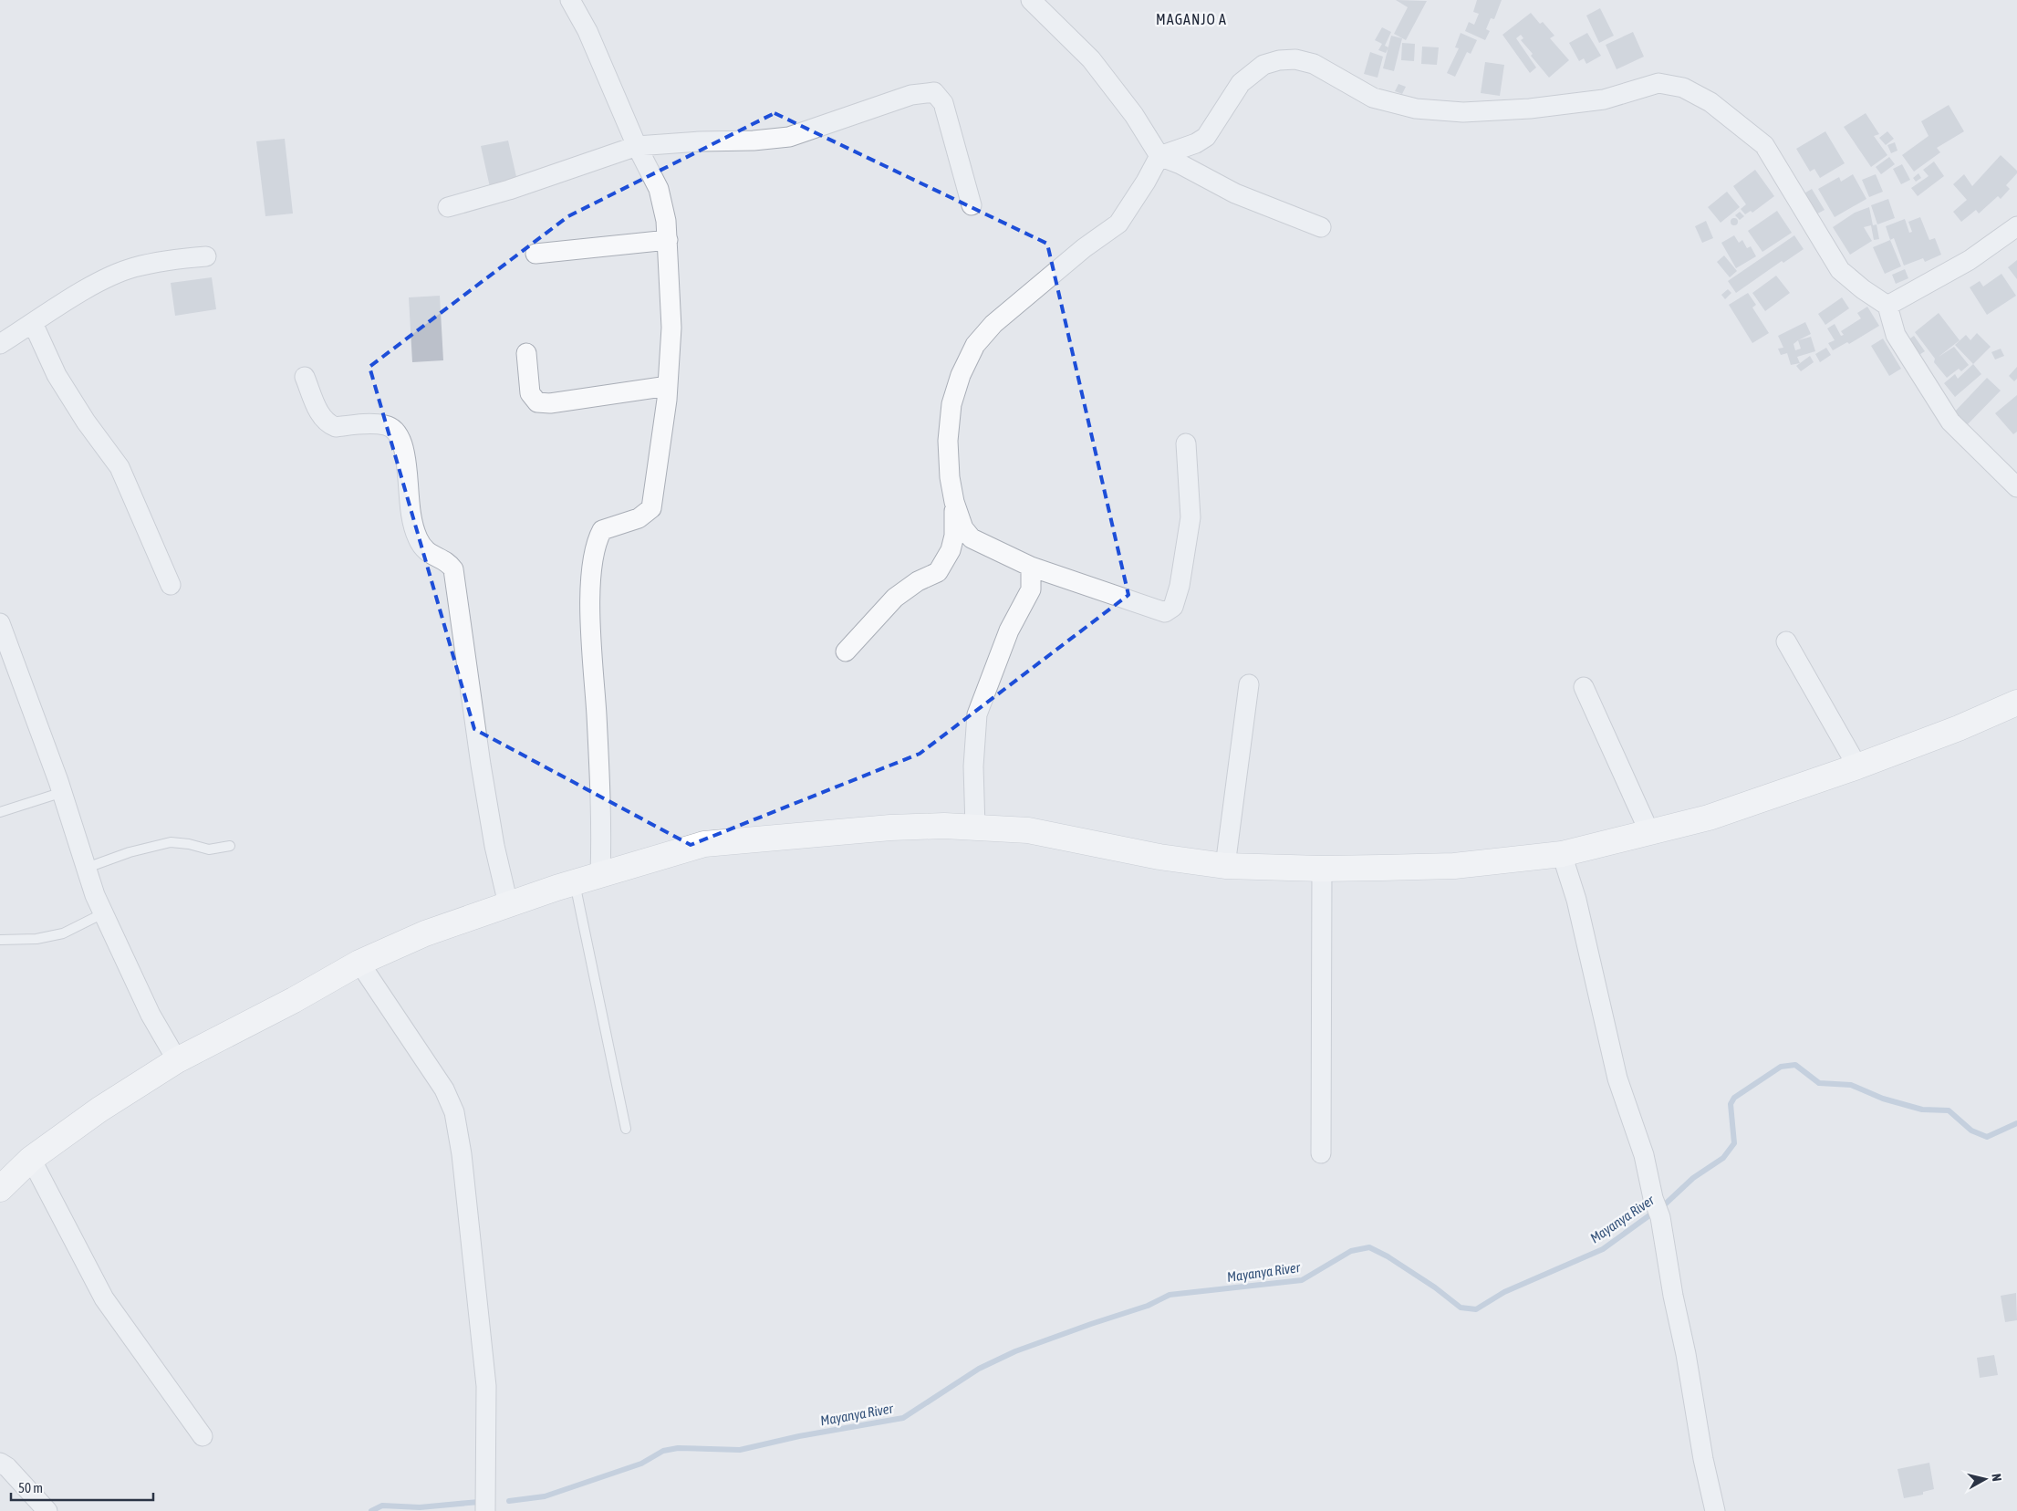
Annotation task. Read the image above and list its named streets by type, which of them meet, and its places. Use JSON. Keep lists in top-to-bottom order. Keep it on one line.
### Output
{"districts":["MAGANJO A"],"water":["Mayanya River"],"scale_bar":"50 m","north":"right"}
